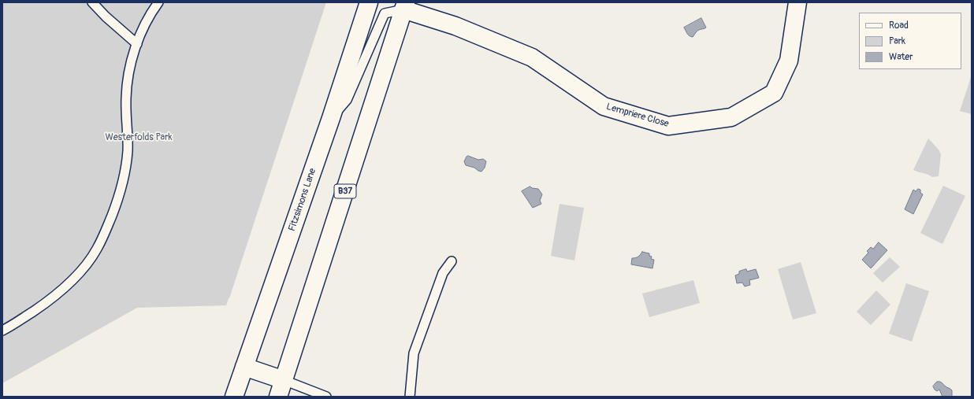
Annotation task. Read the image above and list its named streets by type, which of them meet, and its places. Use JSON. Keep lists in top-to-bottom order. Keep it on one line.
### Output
{"streets":{"main road":["Lempriere Close","B37","Fitzsimons Lane"]},"crossings":[["Lempriere Close","B37"]],"parks":["Westerfolds Park"],"legend":["Road","Park","Water"]}
